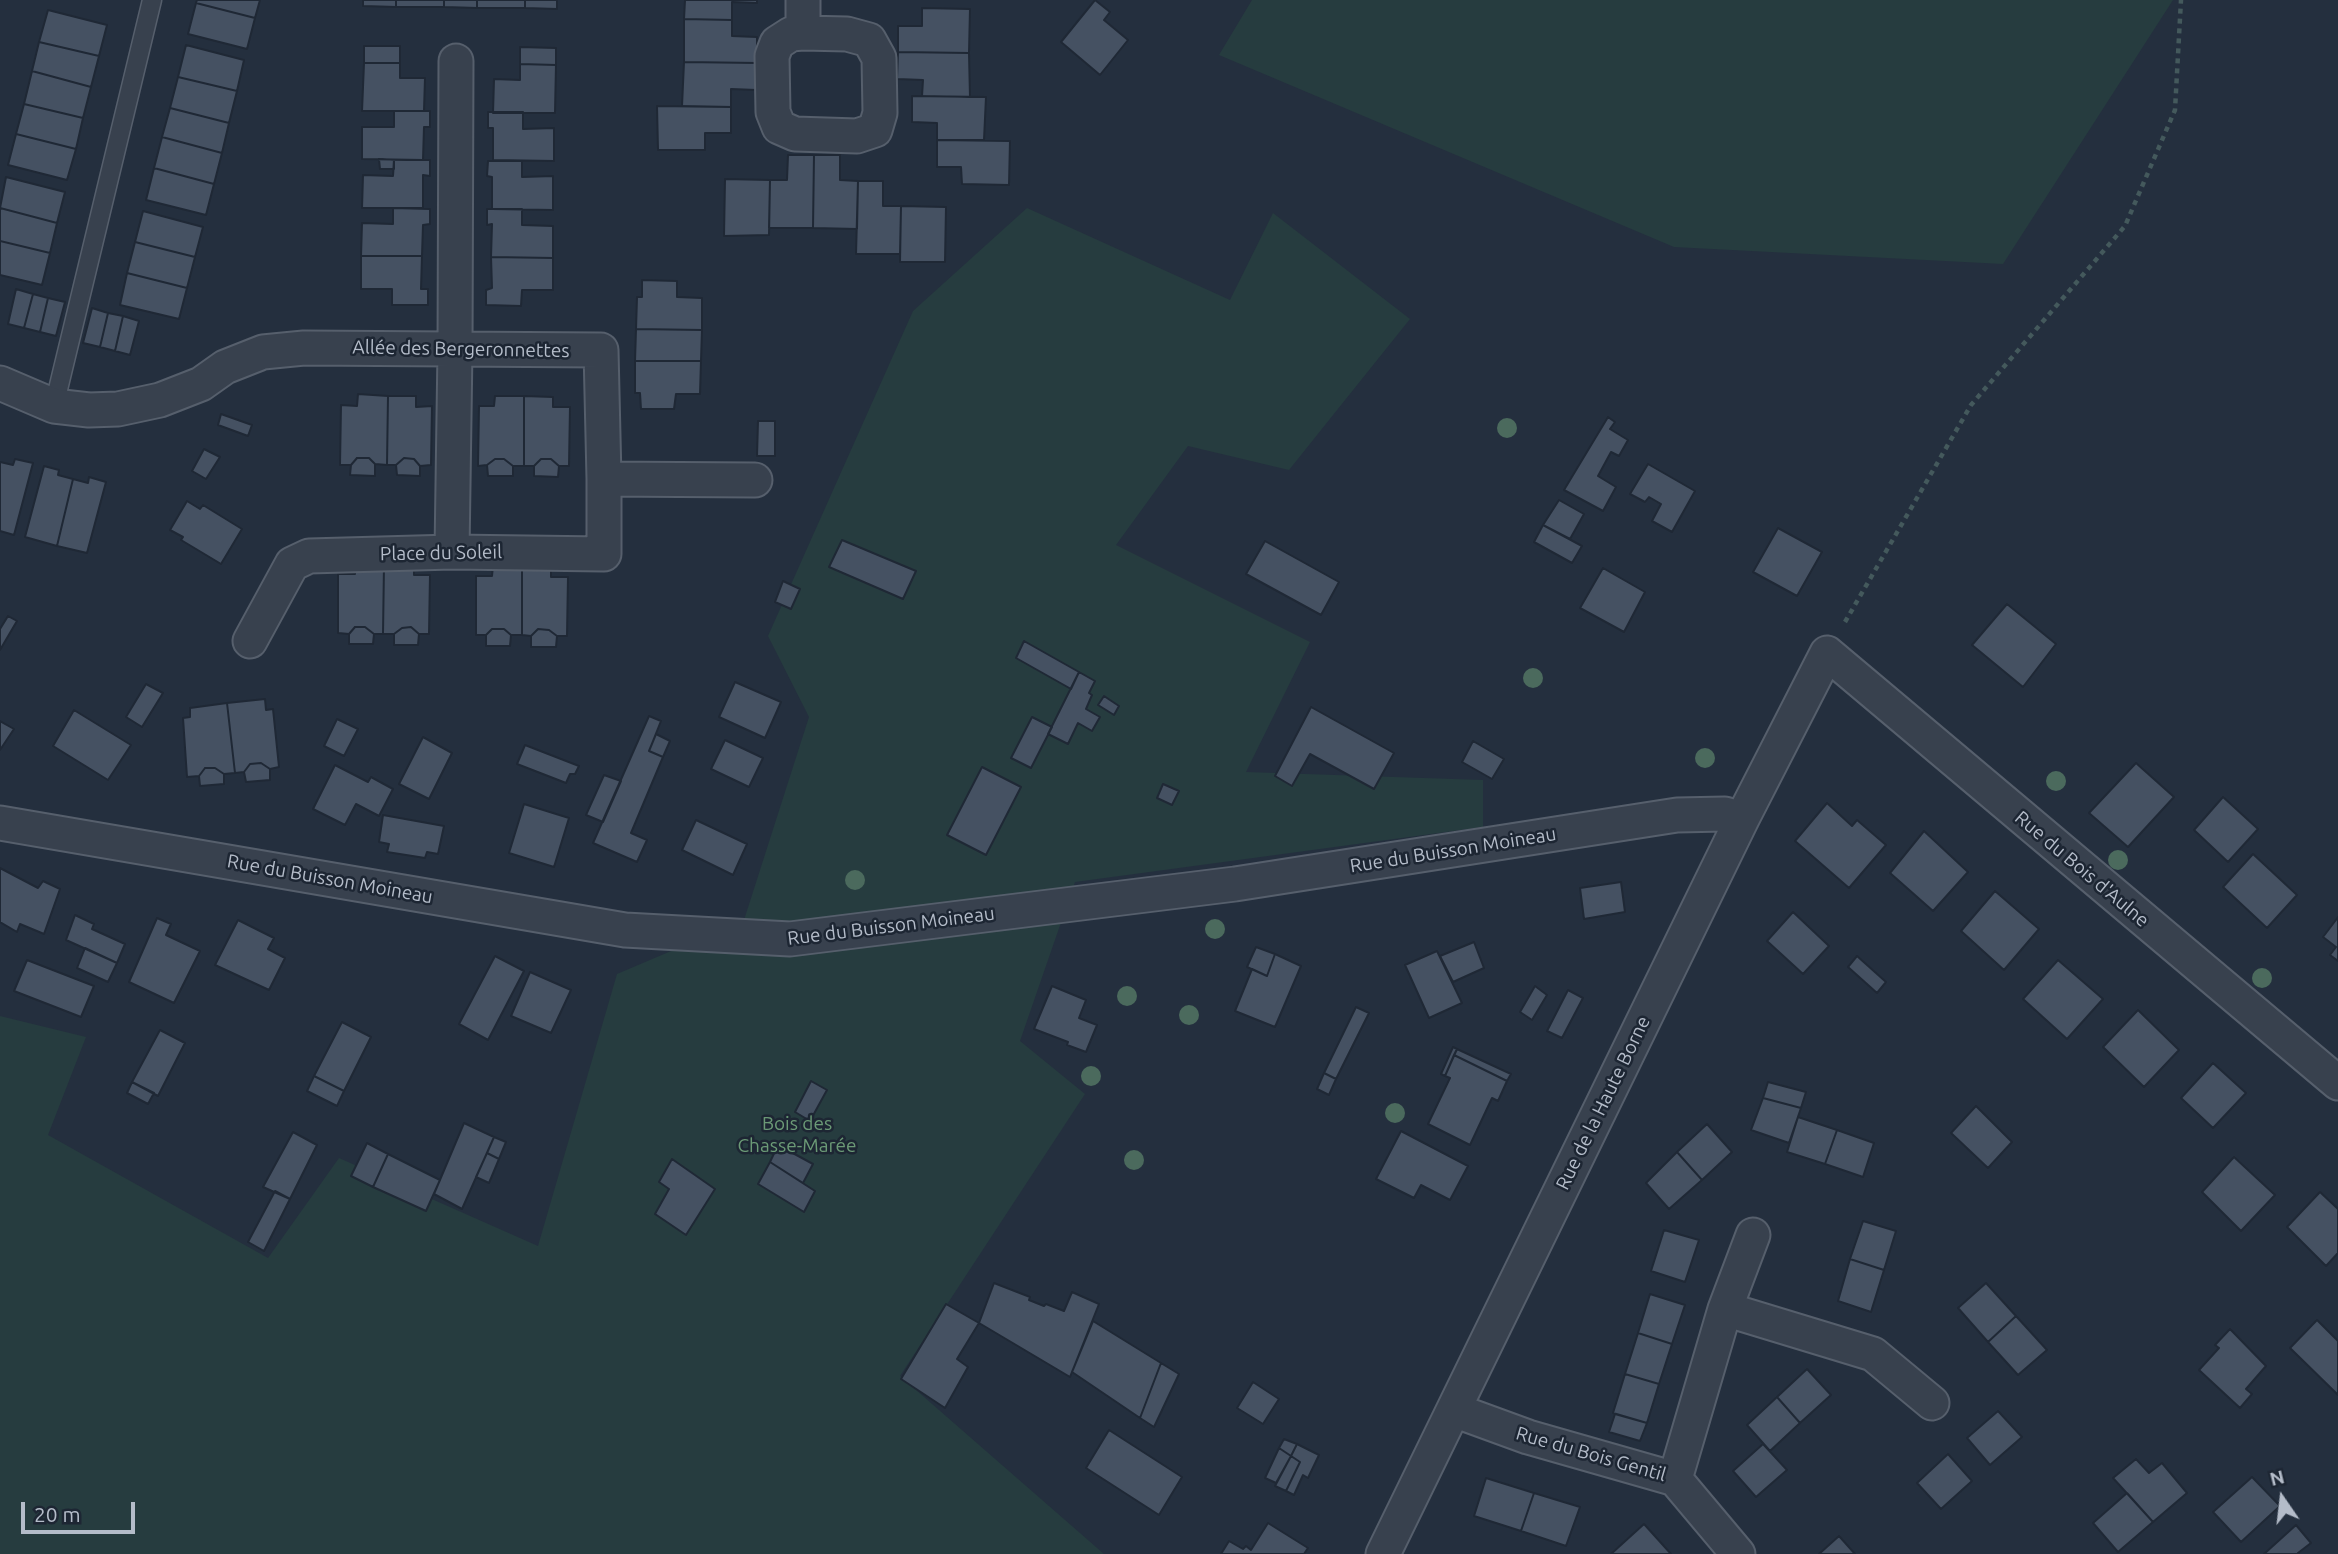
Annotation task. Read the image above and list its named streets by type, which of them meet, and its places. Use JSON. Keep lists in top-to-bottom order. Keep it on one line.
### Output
{"streets":{"street":["Allée des Bergeronnettes","Place du Soleil","Rue du Buisson Moineau","Rue du Bois d'Aulne","Rue de la Haute Borne","Rue du Bois Gentil"]},"crossings":[["Allée des Bergeronnettes","Place du Soleil"],["Rue du Buisson Moineau","Rue de la Haute Borne"],["Rue du Bois d'Aulne","Rue de la Haute Borne"],["Rue de la Haute Borne","Rue du Bois Gentil"]],"parks":["Bois des Chasse-Marée"],"scale_bar":"20 m","north":"top"}
